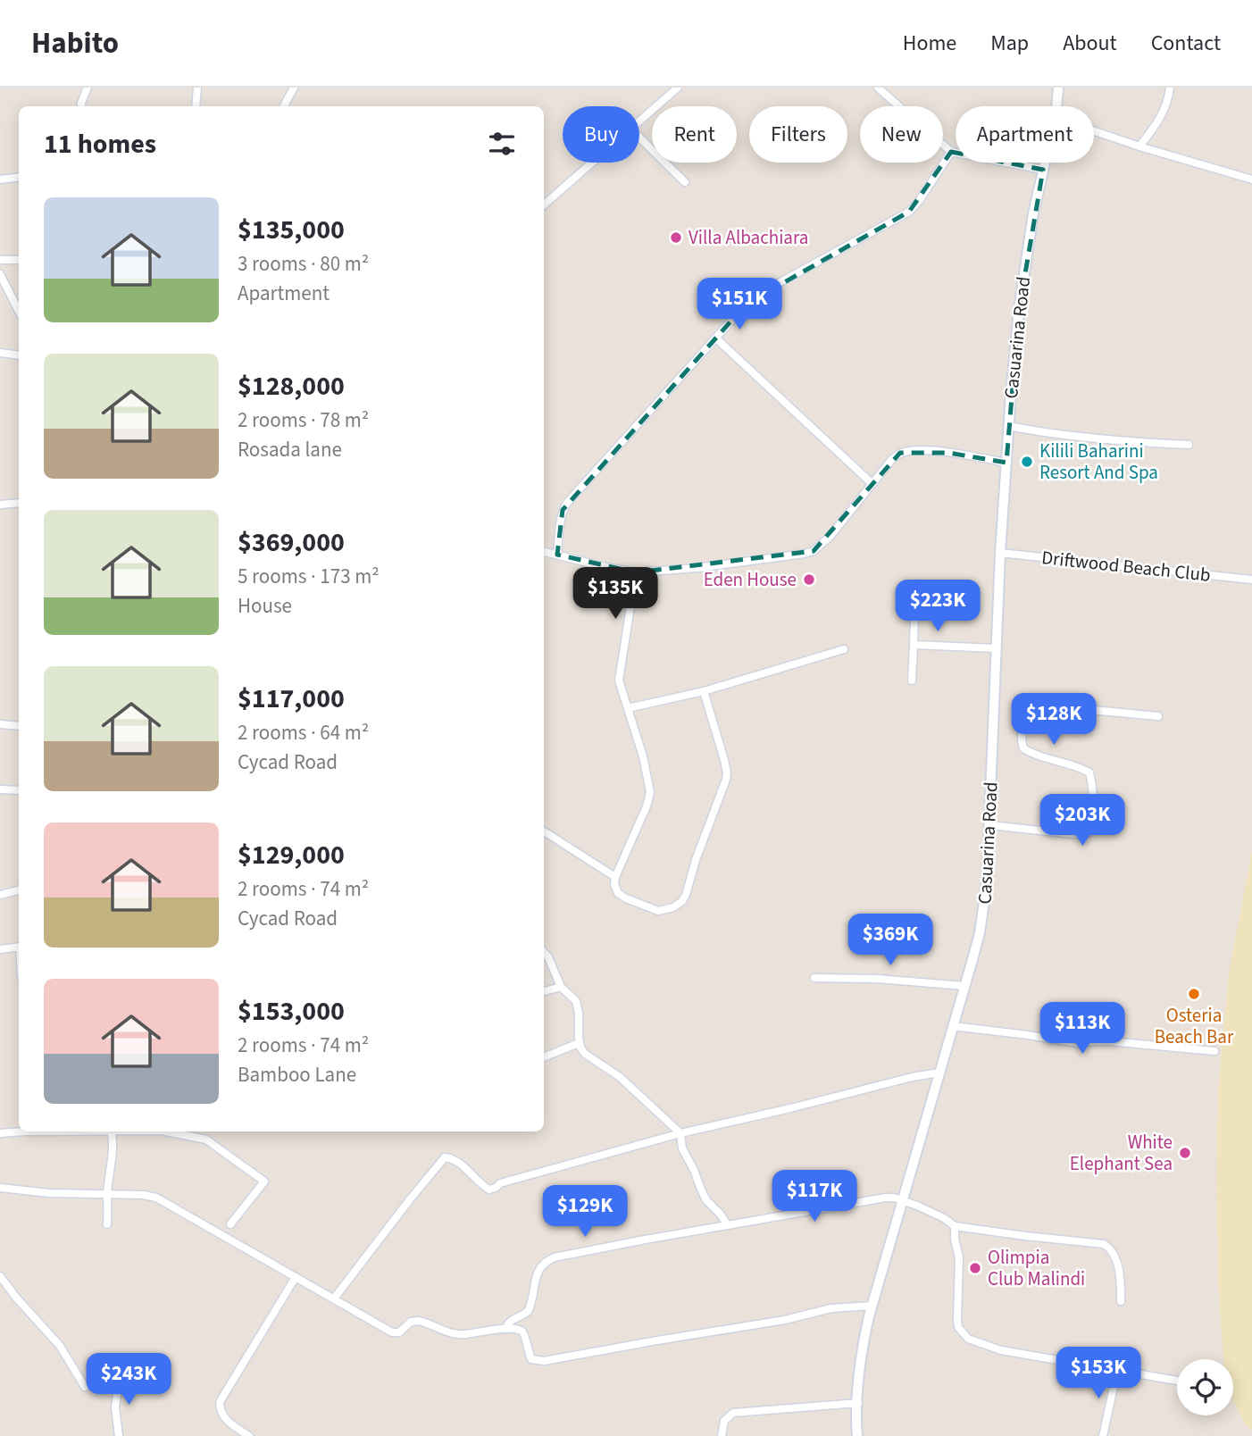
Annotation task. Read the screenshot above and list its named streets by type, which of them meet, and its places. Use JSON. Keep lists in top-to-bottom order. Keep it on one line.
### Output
{"streets":{"street":["Casuarina Road","Driftwood Beach Club"]},"crossings":[["Casuarina Road","Driftwood Beach Club"]],"places":["Villa Albachiara","Kilili Baharini Resort And Spa","Eden House","Osteria Beach Bar","White Elephant Sea","Olimpia Club Malindi"],"page":{"header":"Habito","nav":["Home","Map","About","Contact"],"chip":["Buy","Rent","Filters","New","Apartment"],"heading":"11 homes","list":[{"name":"$135,000","note":"3 rooms · 80 m² · Apartment"},{"name":"$128,000","note":"2 rooms · 78 m² · Rosada lane"},{"name":"$369,000","note":"5 rooms · 173 m² · House"},{"name":"$117,000","note":"2 rooms · 64 m² · Cycad Road"},{"name":"$129,000","note":"2 rooms · 74 m² · Cycad Road"},{"name":"$153,000","note":"2 rooms · 74 m² · Bamboo Lane"}],"price":["$151K","$135K","$223K","$128K","$203K","$369K","$113K","$117K","$129K","$153K","$243K"]}}
